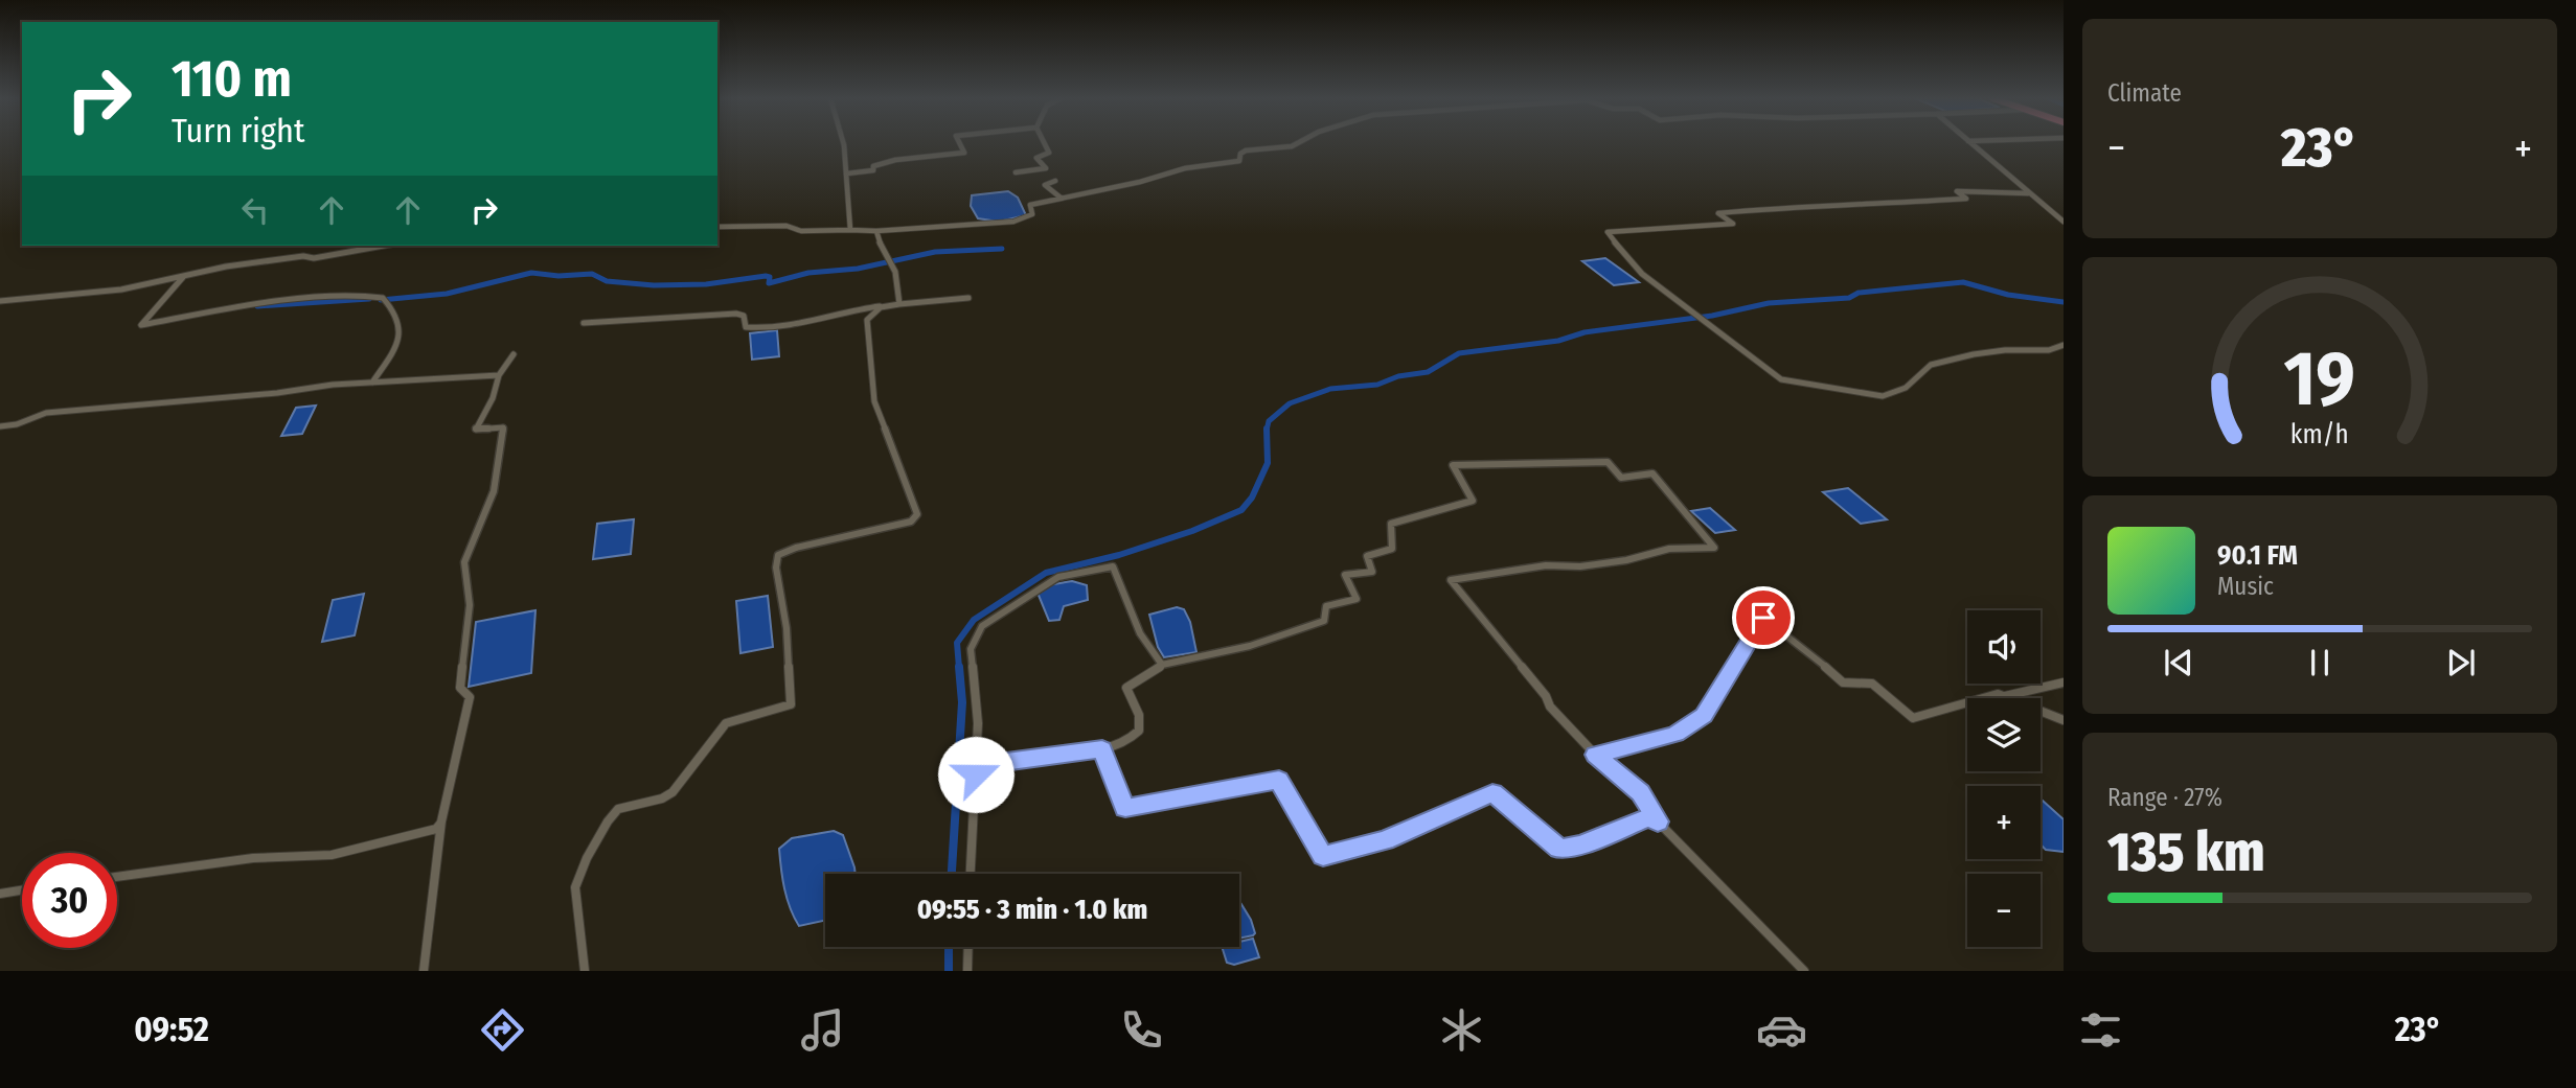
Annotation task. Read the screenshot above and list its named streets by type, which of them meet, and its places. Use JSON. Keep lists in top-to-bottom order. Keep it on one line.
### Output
{"page":{"tile":["Climate",["Range · 27%","135 km"]],"turn":["110 m","Turn right"],"heat":["−","23°","+"],"song":["90.1 FM","Music"],"map_buttons":["+","−"],"limit":"30","trip":"09:55 · 3 min · 1.0 km","tabs":["09:52","23°"],"gauge":["19","km/h"]}}
